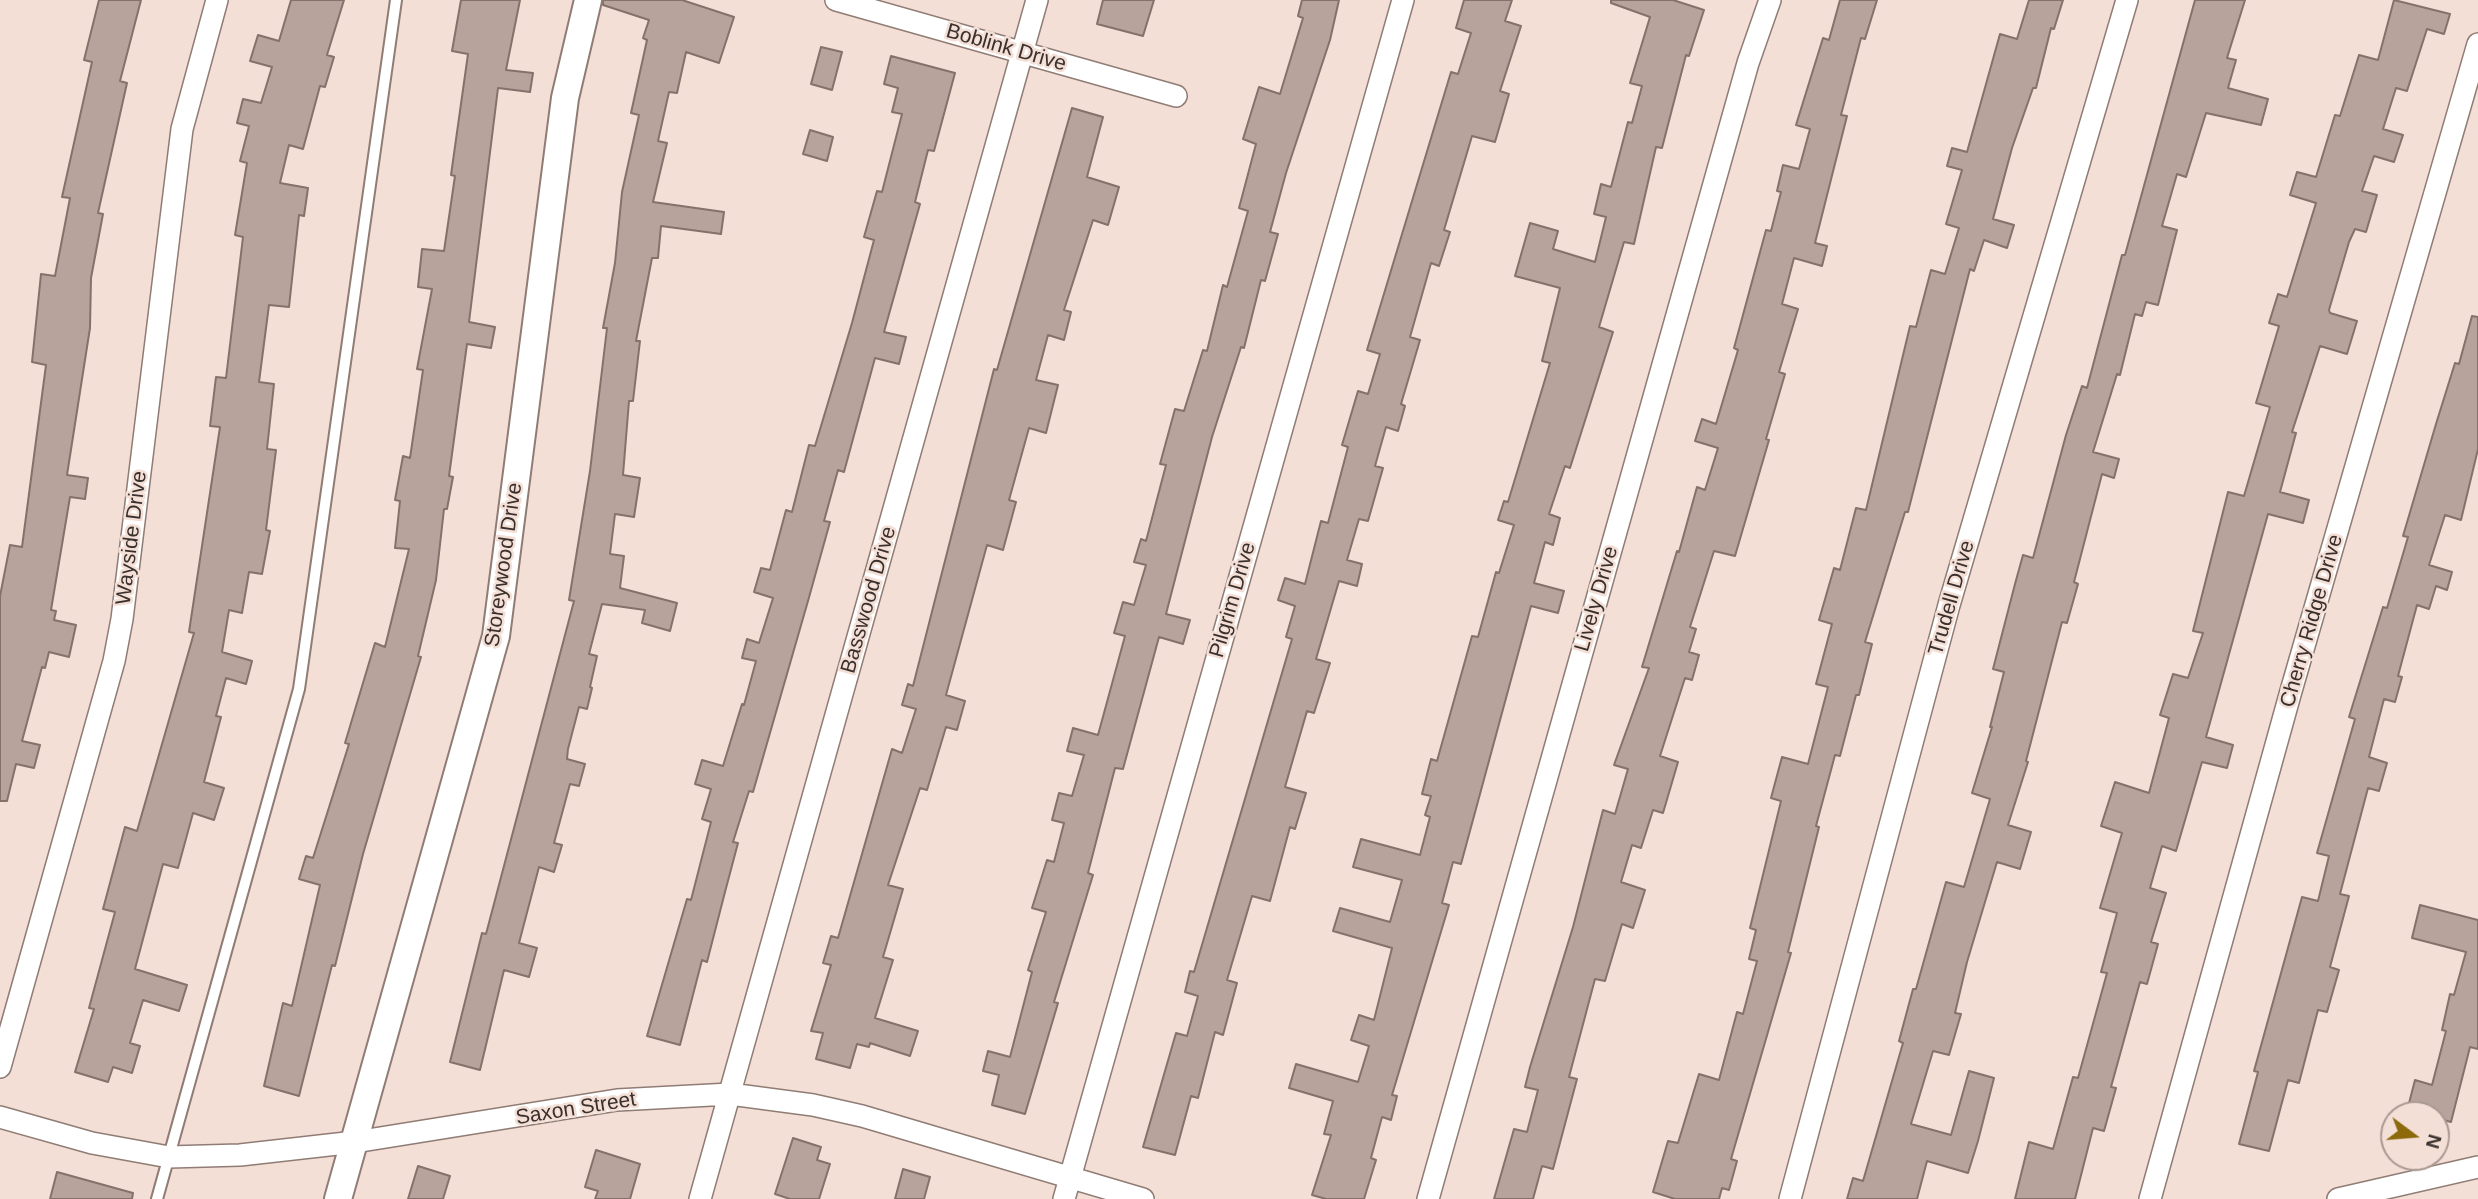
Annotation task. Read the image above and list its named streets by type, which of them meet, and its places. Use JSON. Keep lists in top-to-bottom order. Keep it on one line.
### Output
{"streets":{"street":["Boblink Drive","Wayside Drive","Storeywood Drive","Trudell Drive","Lively Drive","Basswood Drive","Pilgrim Drive","Cherry Ridge Drive","Saxon Street"]},"crossings":[["Boblink Drive","Basswood Drive"],["Storeywood Drive","Saxon Street"],["Basswood Drive","Saxon Street"],["Pilgrim Drive","Saxon Street"]],"north":"right"}
